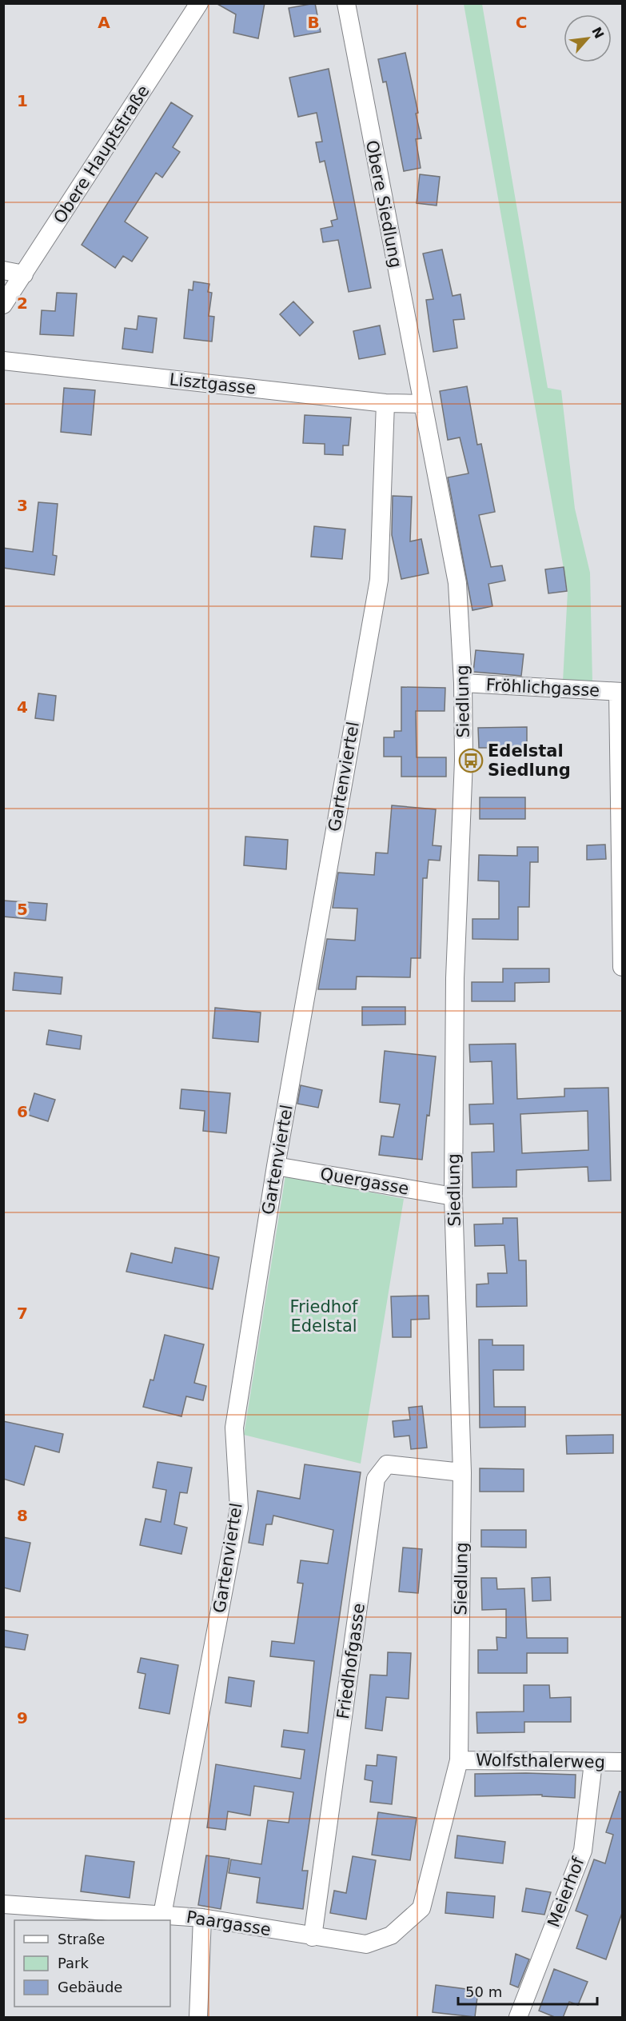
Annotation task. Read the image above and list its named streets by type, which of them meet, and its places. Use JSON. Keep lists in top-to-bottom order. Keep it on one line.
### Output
{"streets":{"street":["Obere Hauptstraße","Obere Siedlung","Lisztgasse","Fröhlichgasse","Siedlung","Gartenviertel","Quergasse","Friedhofgasse","Wolfsthalerweg","Meierhof","Paargasse"]},"crossings":[["Obere Siedlung","Lisztgasse"],["Obere Siedlung","Siedlung"],["Lisztgasse","Siedlung"],["Lisztgasse","Gartenviertel"],["Fröhlichgasse","Siedlung"],["Siedlung","Quergasse"],["Siedlung","Friedhofgasse"],["Siedlung","Wolfsthalerweg"],["Siedlung","Paargasse"],["Gartenviertel","Quergasse"],["Gartenviertel","Paargasse"],["Friedhofgasse","Paargasse"],["Wolfsthalerweg","Meierhof"]],"parks":["Friedhof Edelstal"],"places":{"bus stop":["Edelstal Siedlung"]},"legend":["Straße","Park","Gebäude"],"scale_bar":"50 m","north":"top right","grid":{"columns":["A","B","C"],"rows":["1","2","3","4","5","6","7","8","9"]}}
